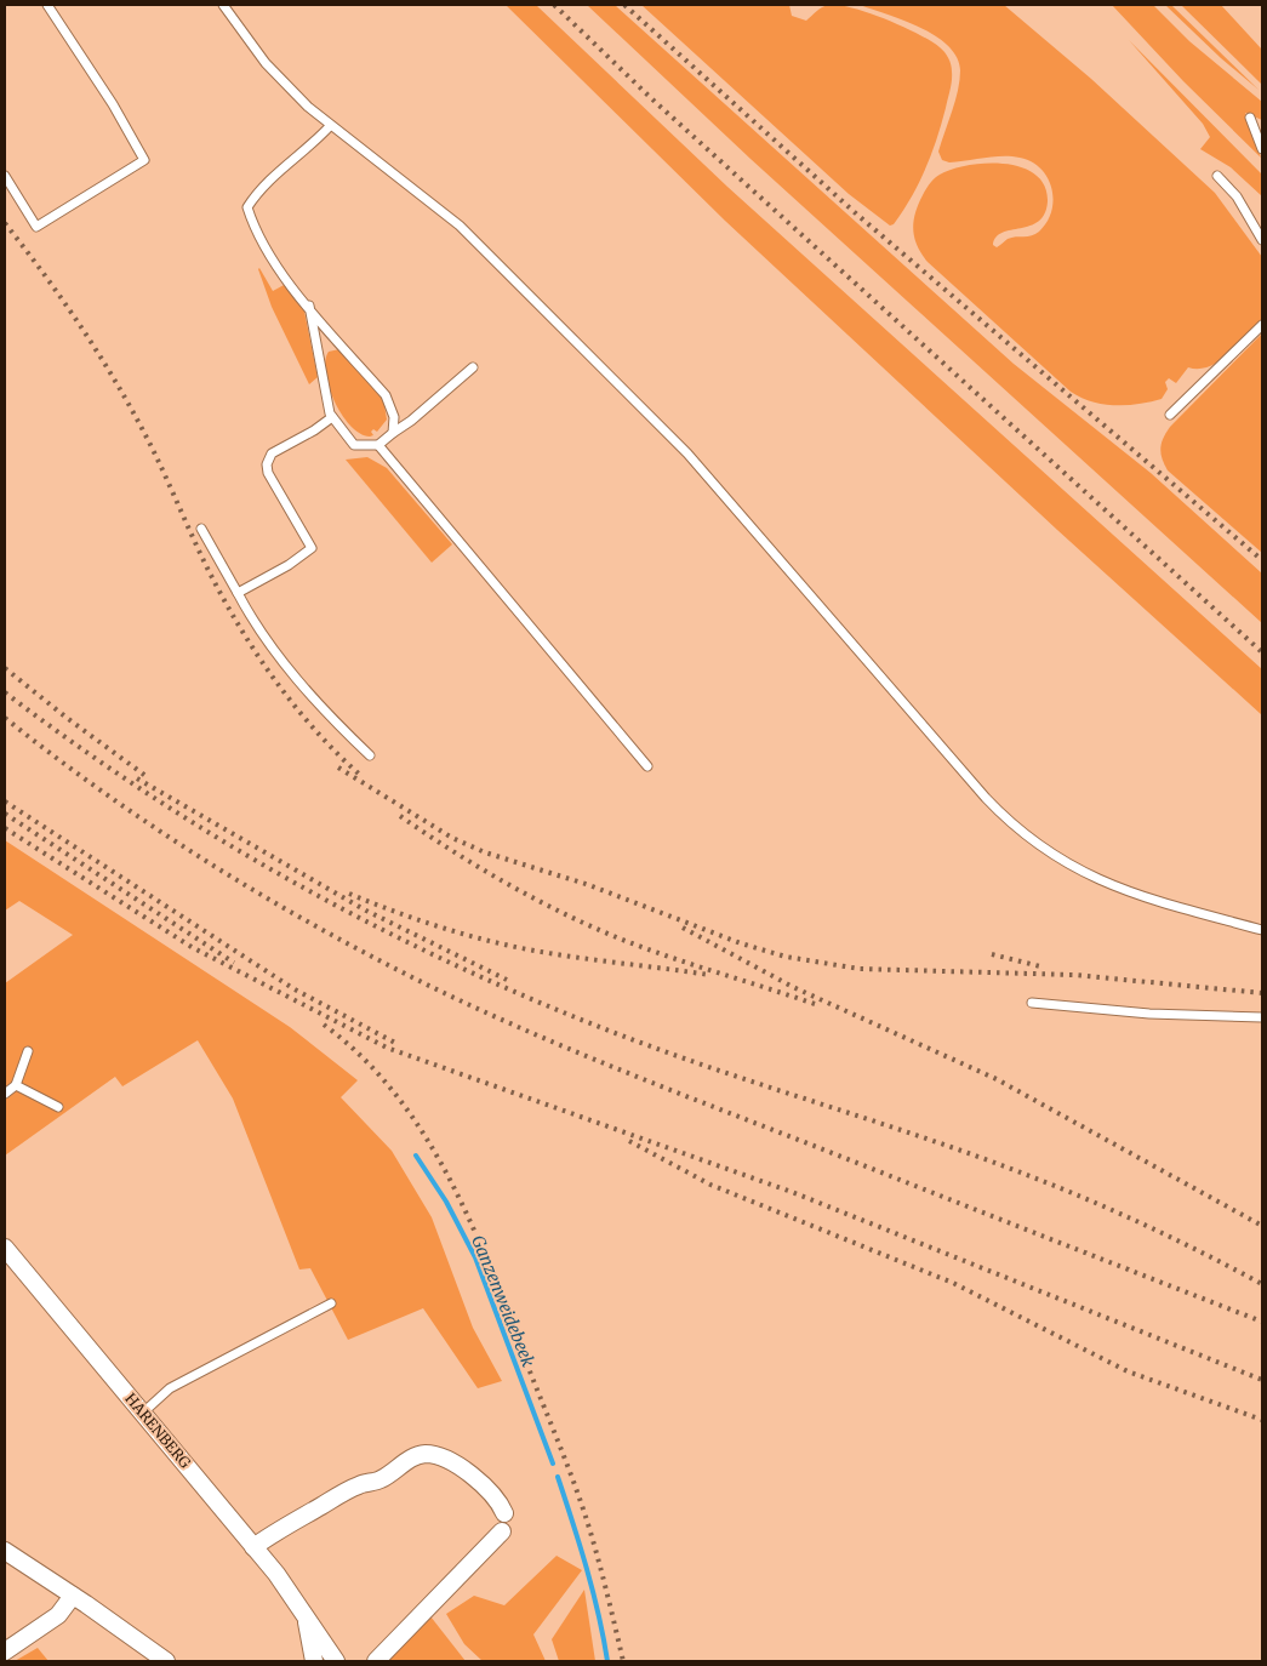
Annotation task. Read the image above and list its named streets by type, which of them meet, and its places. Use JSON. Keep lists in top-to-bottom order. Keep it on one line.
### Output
{"streets":{"street":["HARENBERG"]},"water":["Ganzenweidebeek"]}
